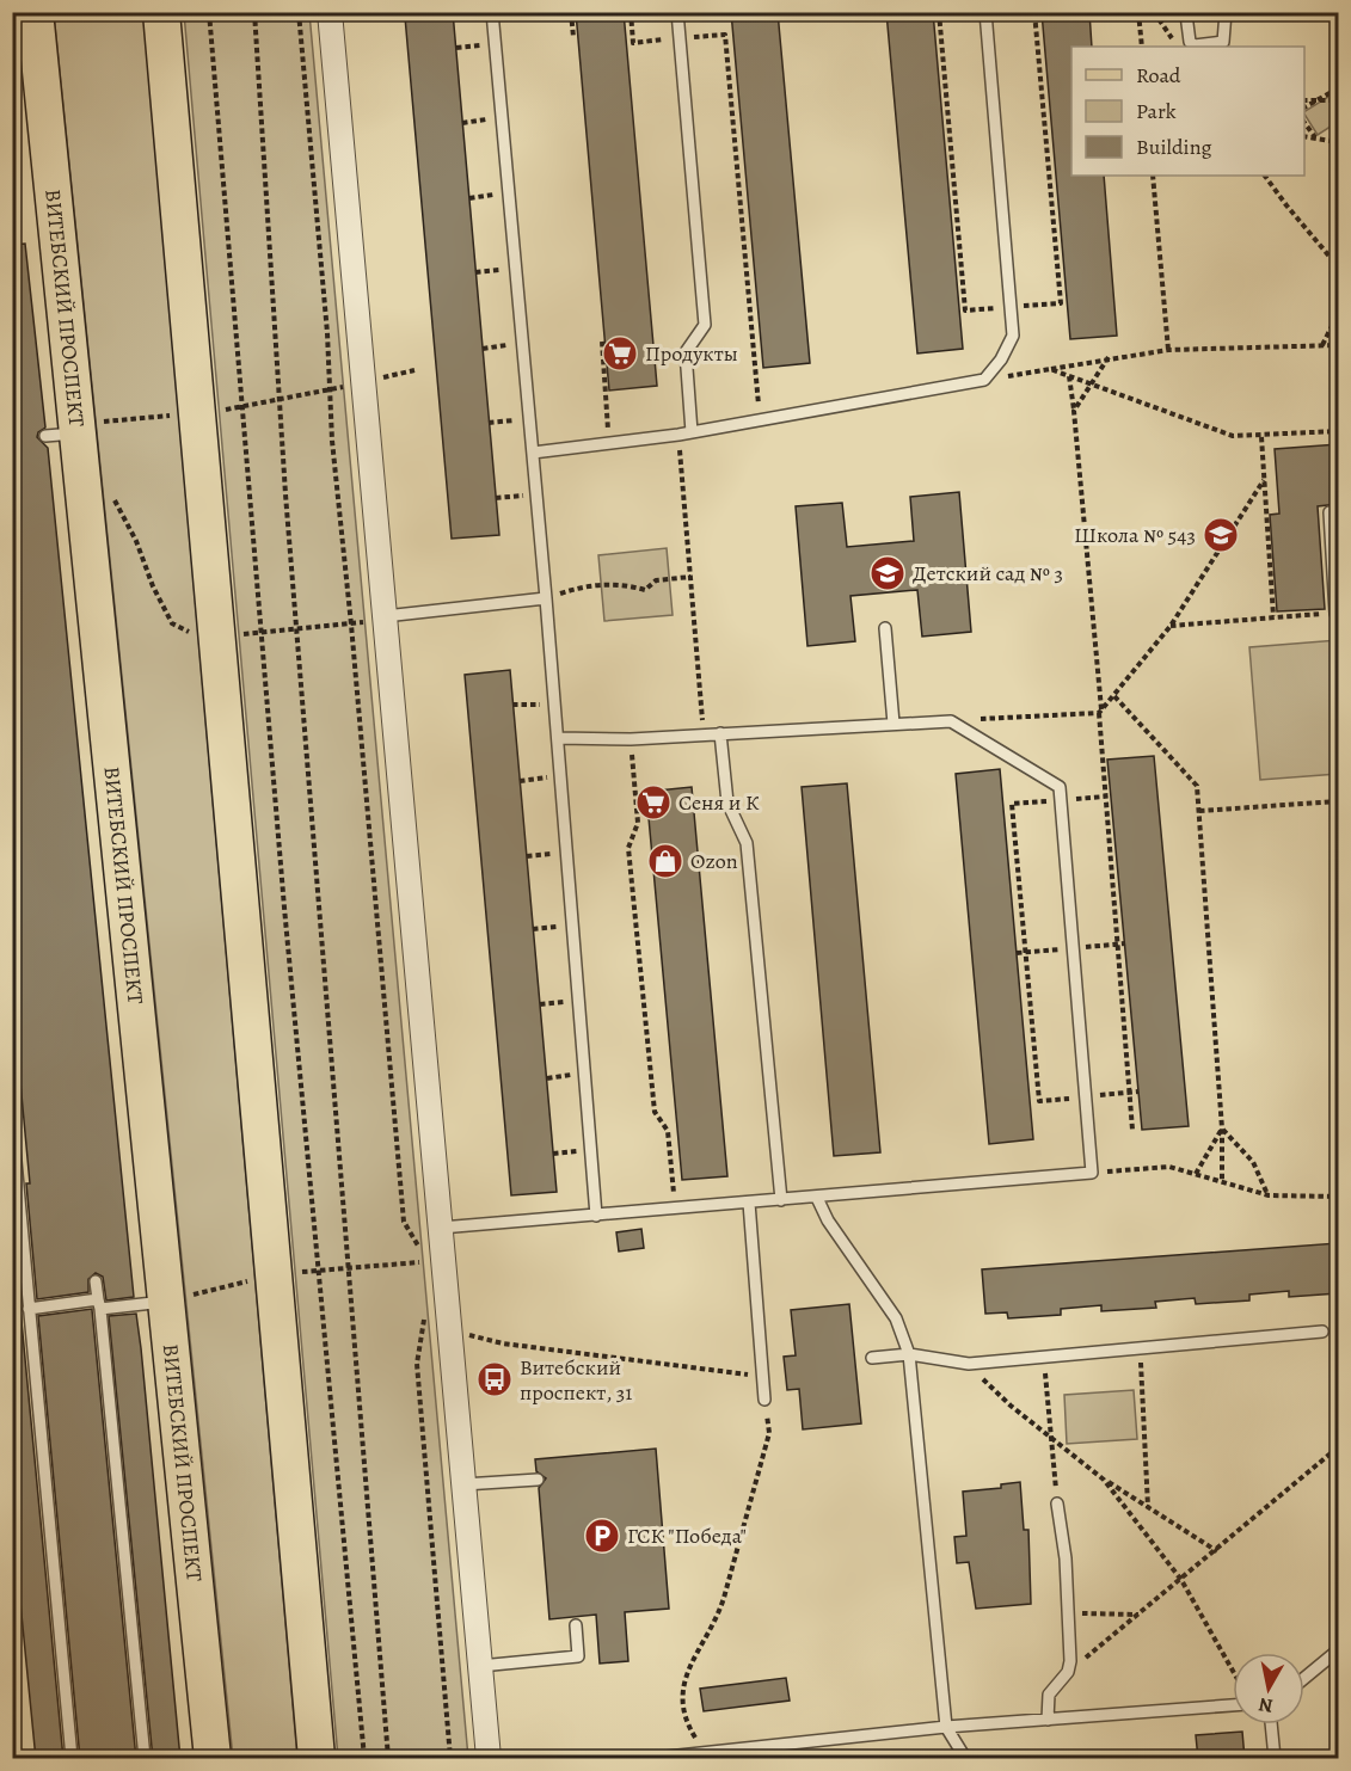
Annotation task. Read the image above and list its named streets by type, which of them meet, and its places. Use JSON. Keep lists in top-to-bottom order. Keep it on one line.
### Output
{"streets":{"main road":["ВИТЕБСКИЙ ПРОСПЕКТ"]},"places":{"supermarket":["Продукты","Сеня и К"],"school or university":["Школа № 543","Детский сад № 3"],"shop":["Ozon"],"bus stop":["Витебский проспект, 31"],"parking":["ГСК \"Победа\""]},"legend":["Road","Park","Building"],"north":"bottom"}
